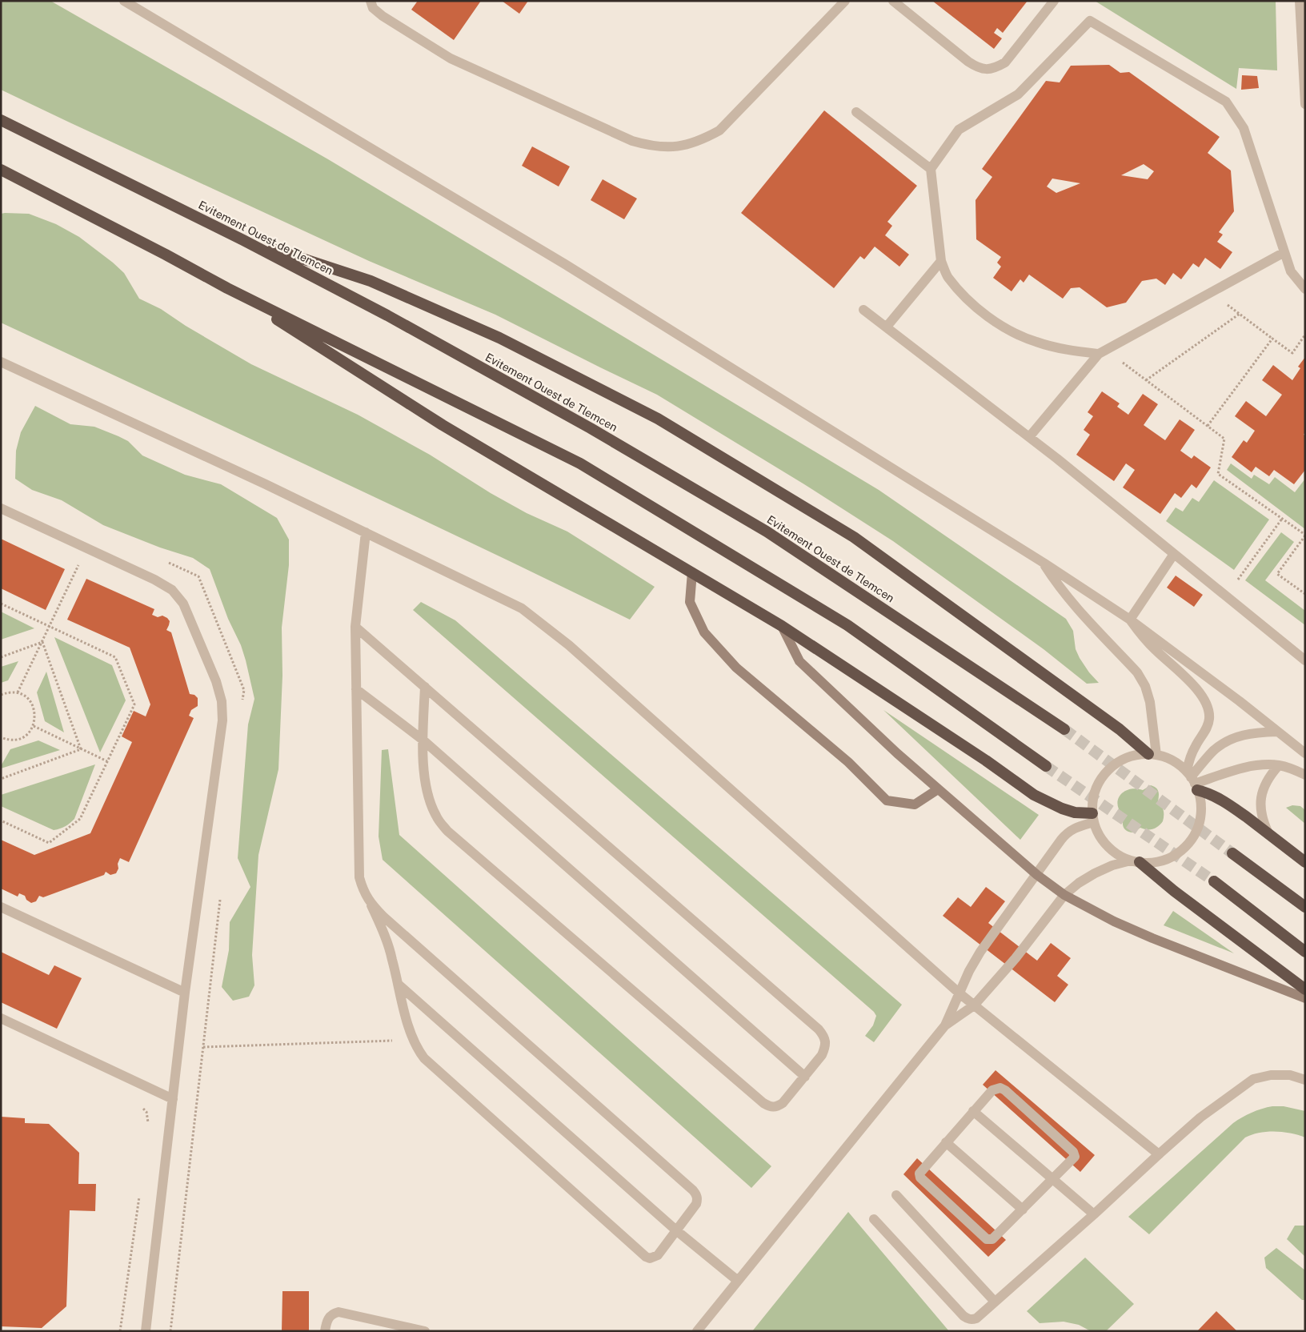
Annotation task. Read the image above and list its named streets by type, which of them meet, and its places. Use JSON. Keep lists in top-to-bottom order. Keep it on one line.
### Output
{"streets":{"highway":["Evitement Ouest de Tlemcen"]}}
